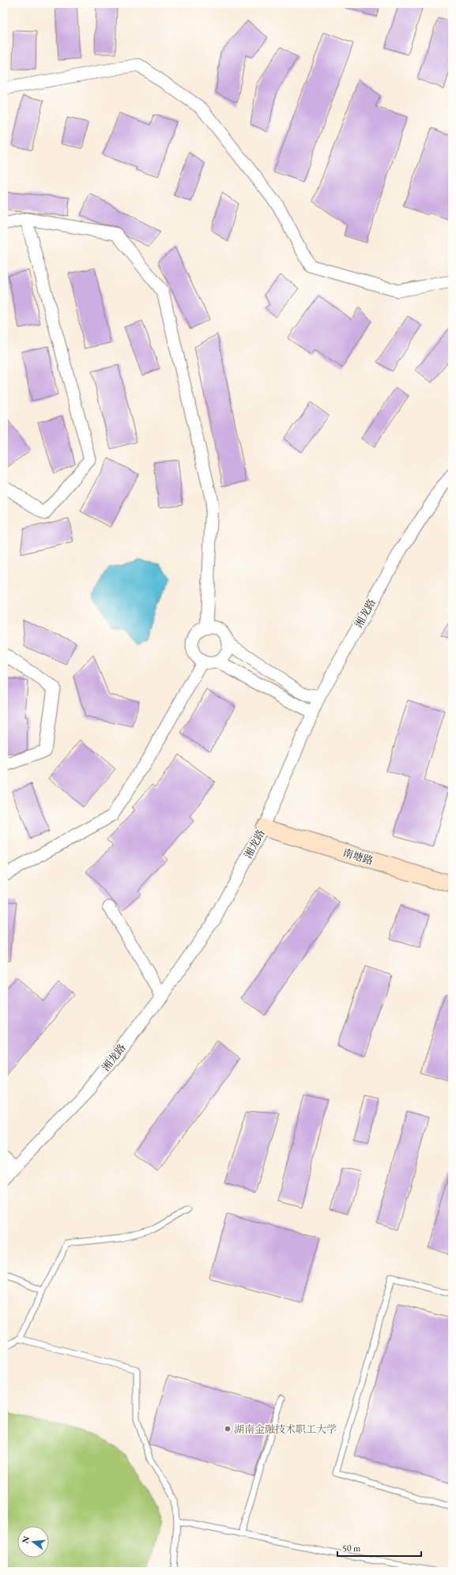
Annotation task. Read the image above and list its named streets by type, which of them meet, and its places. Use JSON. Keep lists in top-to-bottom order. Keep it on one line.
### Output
{"streets":{"street":["湘龙路","南塘路"]},"crossings":[["湘龙路","南塘路"]],"places":["湖南金融技术职工大学"],"scale_bar":"50 m","north":"left"}
